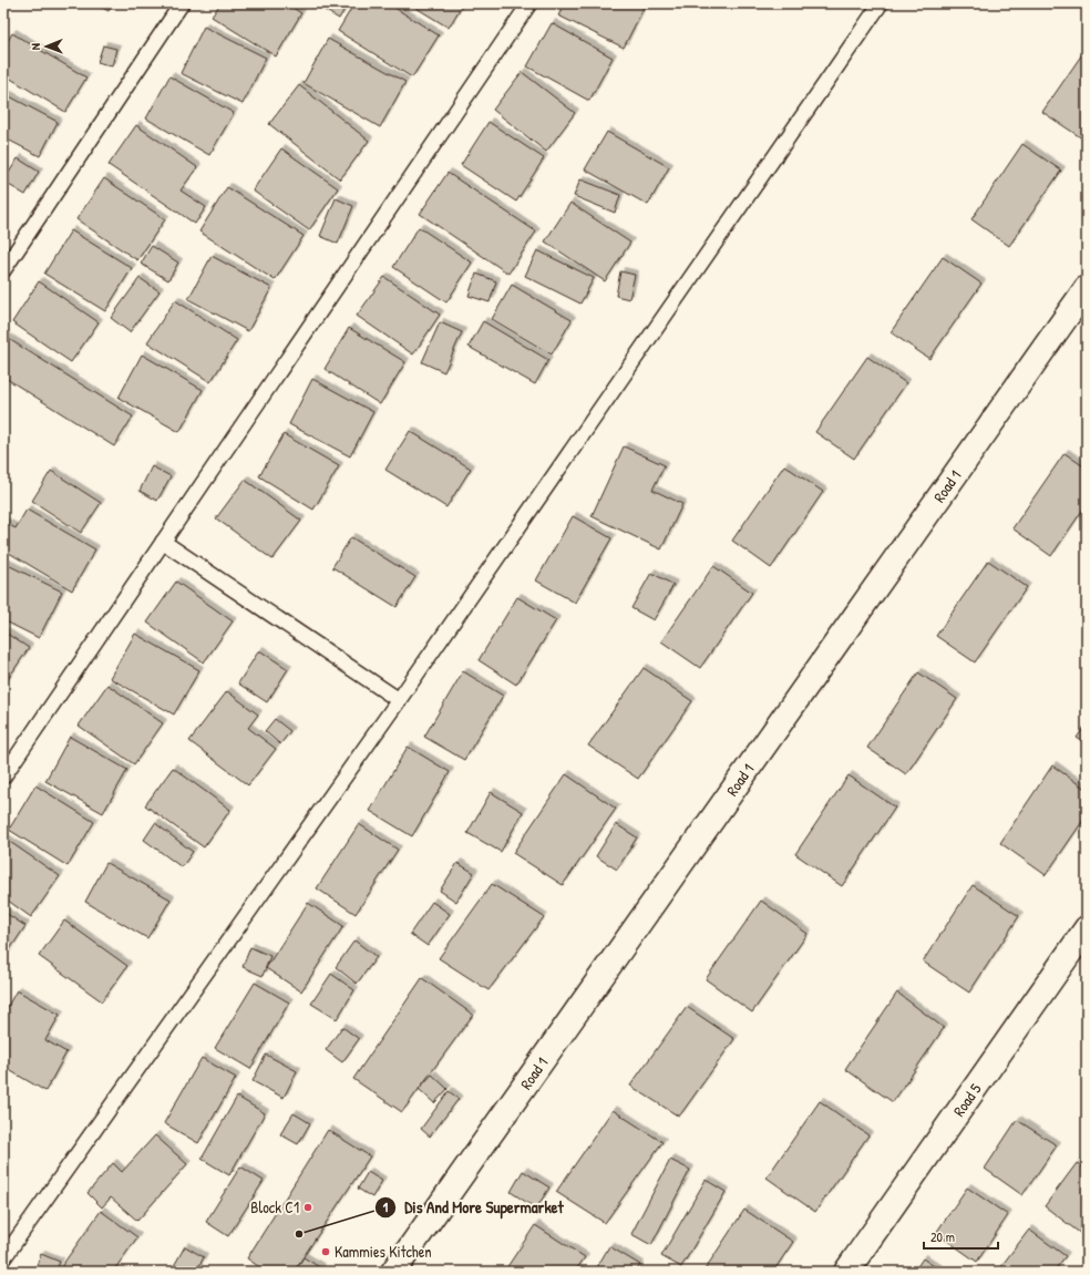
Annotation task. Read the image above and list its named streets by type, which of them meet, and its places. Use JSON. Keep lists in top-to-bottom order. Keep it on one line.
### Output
{"streets":{"street":["Road 1","Road 5"]},"places":["Block C1","Dis And More Supermarket","Kammies Kitchen"],"scale_bar":"20 m","north":"left"}
